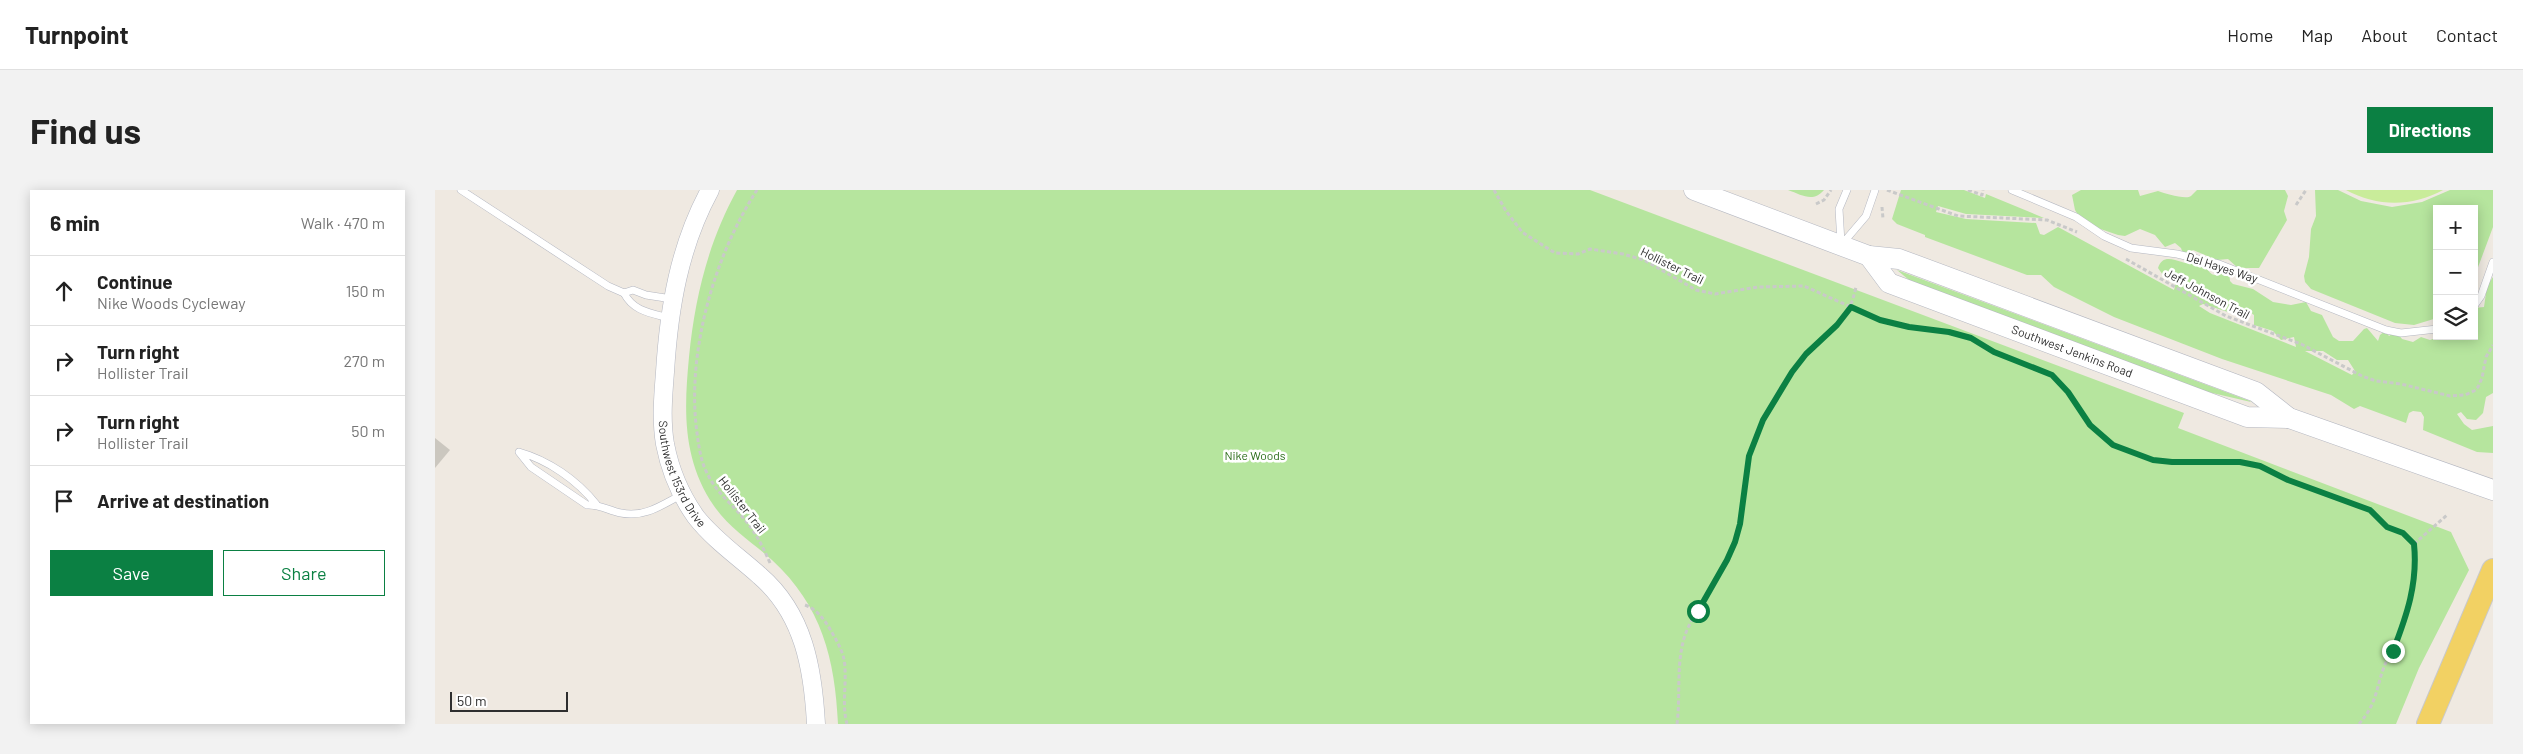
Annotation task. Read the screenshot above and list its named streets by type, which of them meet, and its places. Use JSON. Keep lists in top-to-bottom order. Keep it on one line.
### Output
{"streets":{"main road":["Southwest Jenkins Road"],"street":["Southwest 153rd Drive"],"lane":["Del Hayes Way"],"path":["Hollister Trail","Jeff Johnson Trail"]},"parks":["Nike Woods"],"scale_bar":"50 m","page":{"header":"Turnpoint","nav":["Home","Map","About","Contact"],"buttons":["Directions",["Save","Share"]],"title":"Find us","heading":["6 min","Walk · 470 m"],"map_buttons":["+","−"],"list":[["Continue","Nike Woods Cycleway","150 m"],["Turn right","Hollister Trail","270 m"],["Turn right","Hollister Trail","50 m"],"Arrive at destination"],"scale":"50 m"}}
